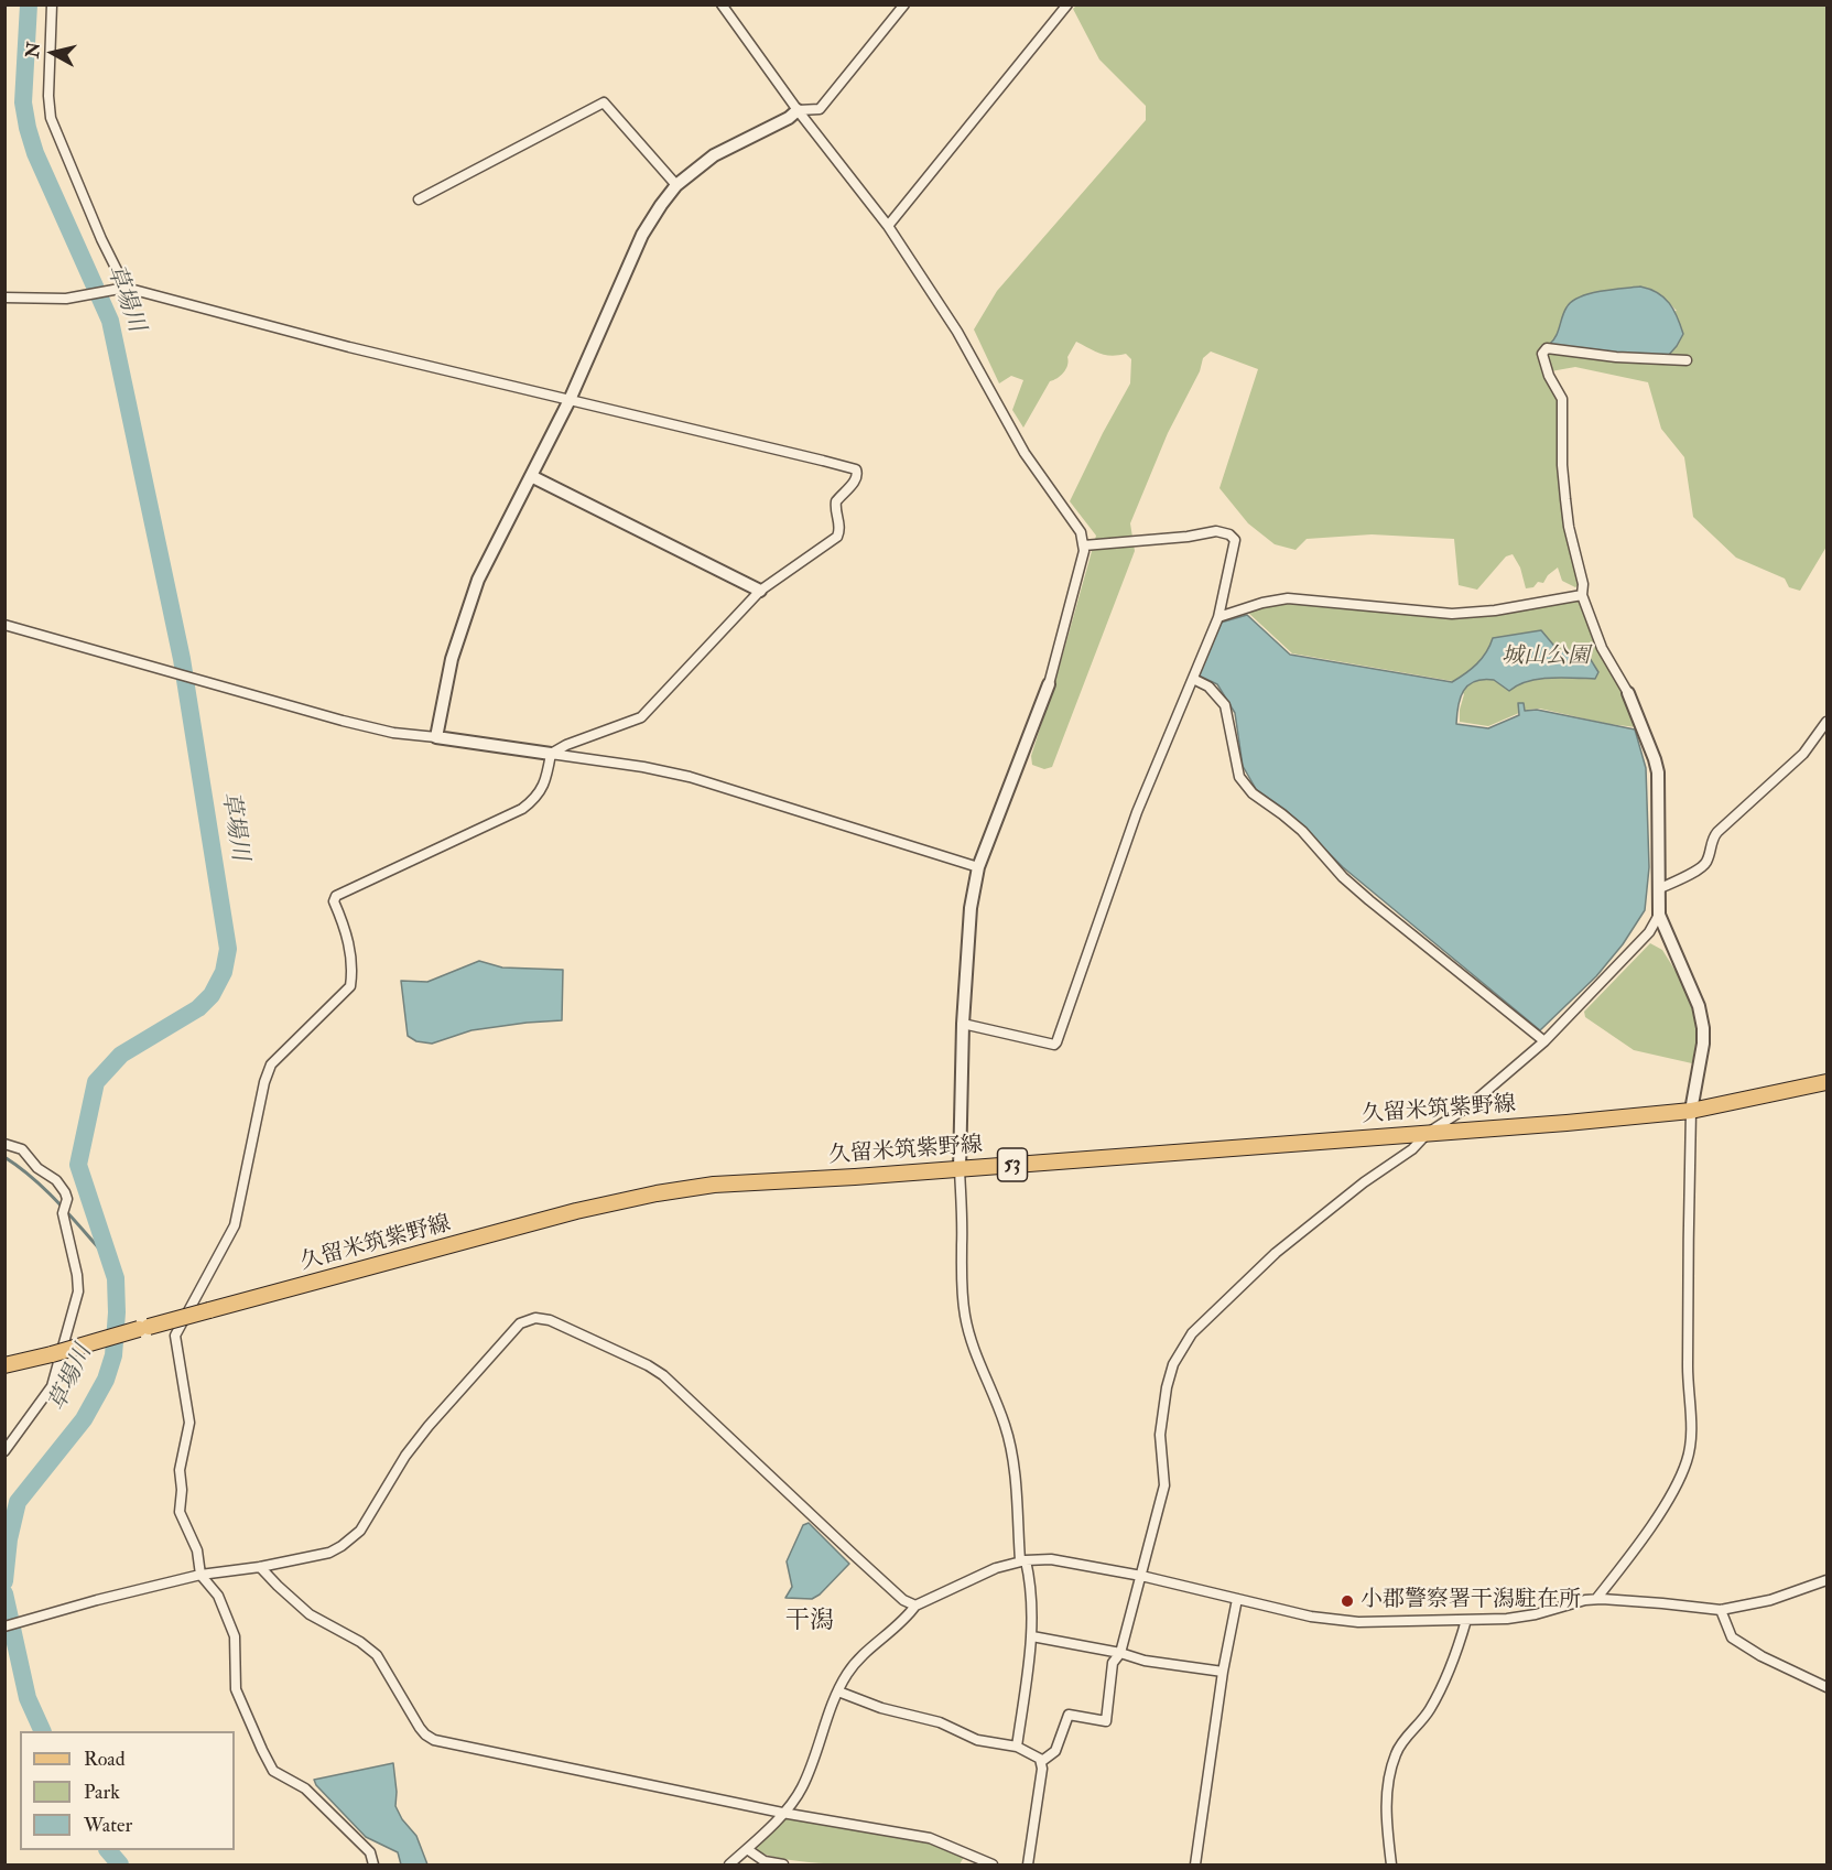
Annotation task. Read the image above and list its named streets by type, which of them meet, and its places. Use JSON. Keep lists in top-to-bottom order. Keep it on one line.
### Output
{"streets":{"main road":["久留米筑紫野線","53"]},"districts":["干潟"],"water":["草場川"],"parks":["城山公園"],"places":["小郡警察署干潟駐在所"],"legend":["Road","Park","Water"],"north":"left"}
